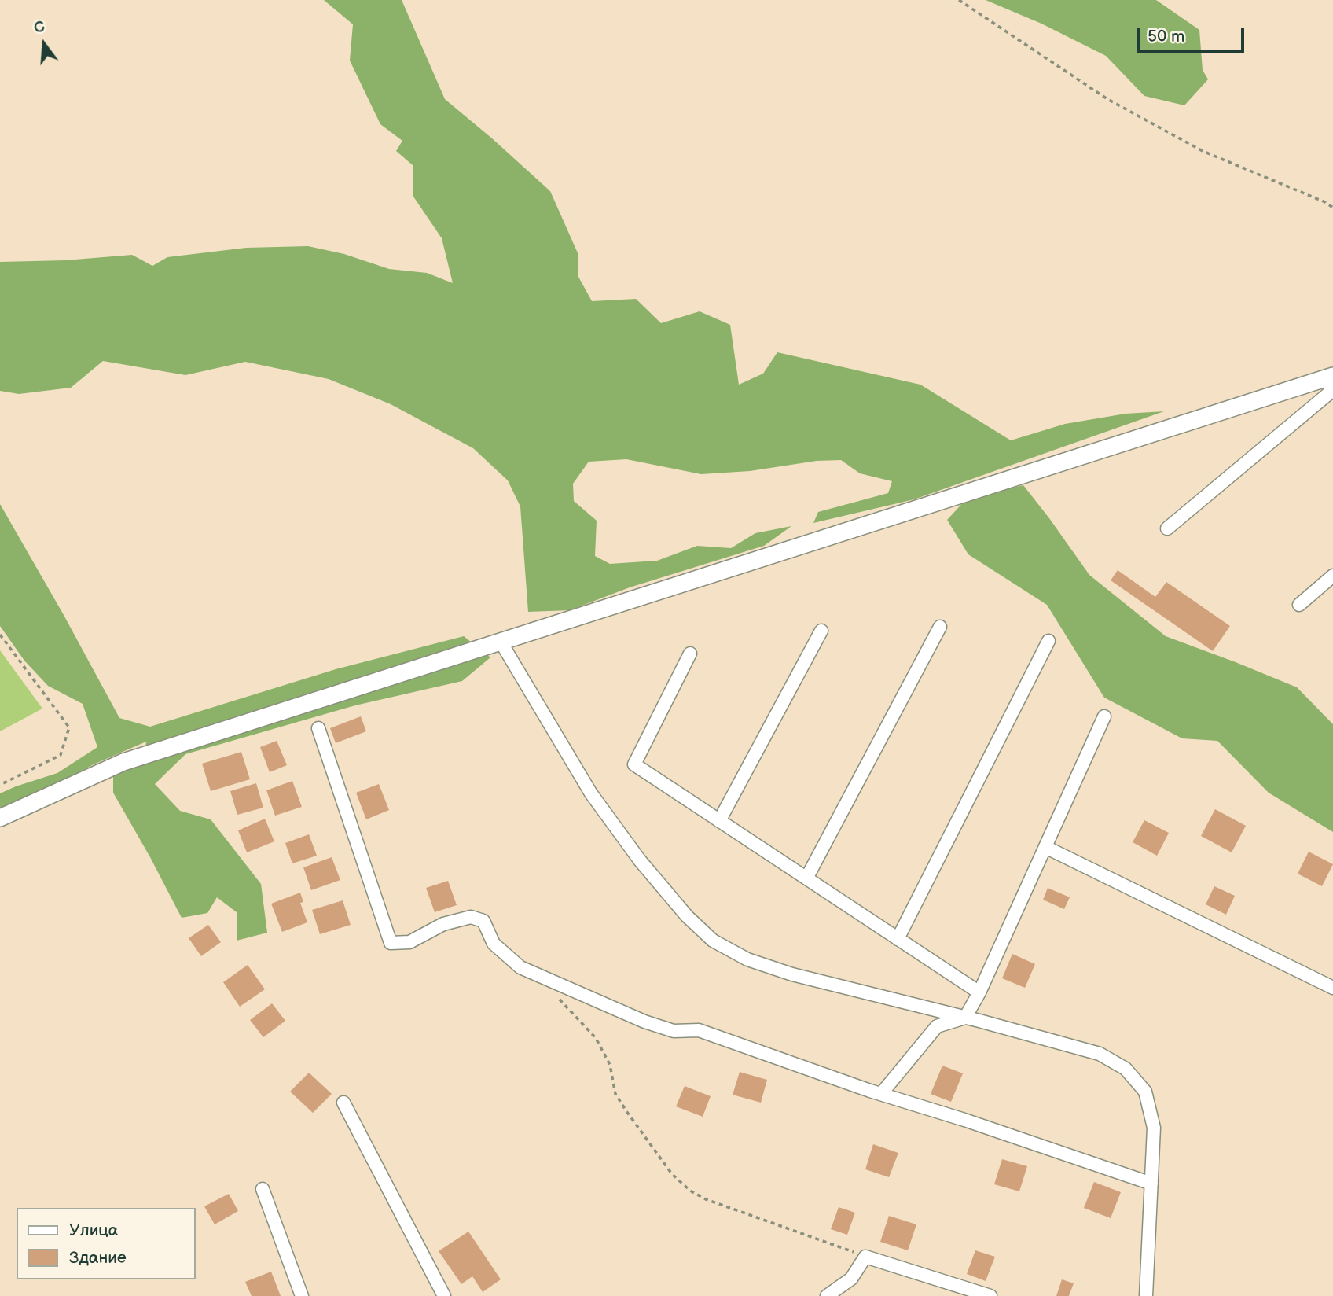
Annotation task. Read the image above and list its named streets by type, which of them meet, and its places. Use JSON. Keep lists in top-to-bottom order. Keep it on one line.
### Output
{"legend":["Улица","Здание"],"scale_bar":"50 m","north":"top"}
